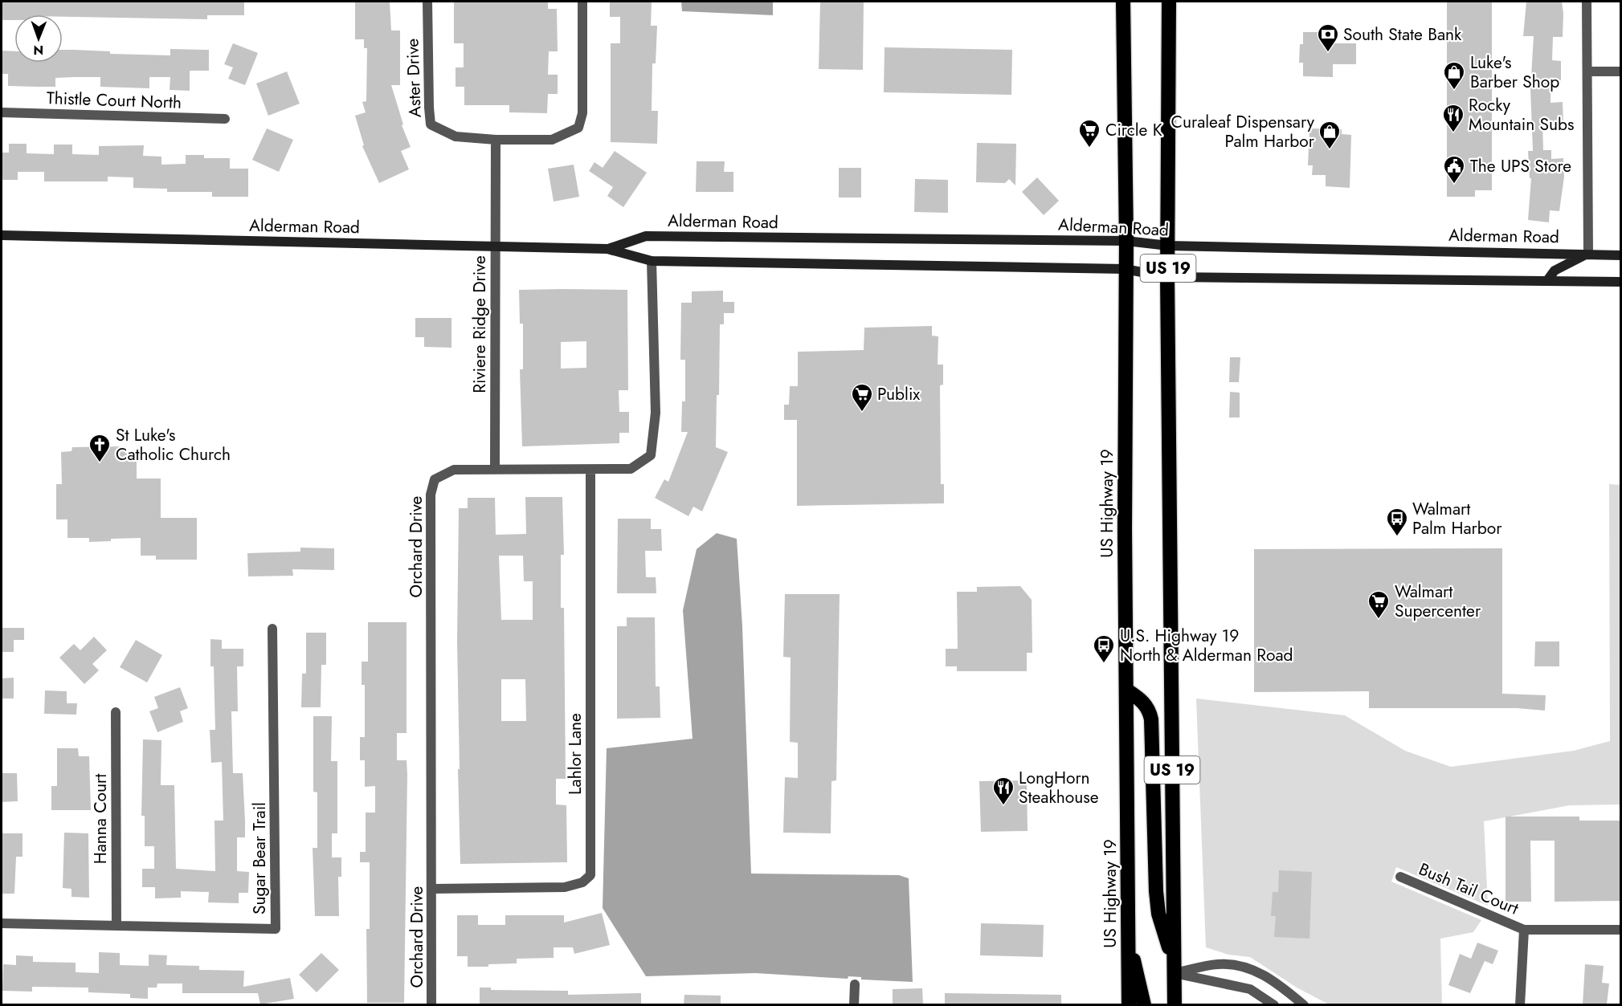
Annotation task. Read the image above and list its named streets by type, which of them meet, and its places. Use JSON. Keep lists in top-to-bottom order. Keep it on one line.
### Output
{"streets":{"highway":["US 19","US Highway 19"],"street":["Aster Drive","Thistle Court North","Alderman Road","Riviere Ridge Drive","Orchard Drive","Lahlor Lane","Hanna Court","Sugar Bear Trail","Bush Tail Court"]},"crossings":[["Alderman Road","US 19"],["Alderman Road","Riviere Ridge Drive"],["Alderman Road","US Highway 19"],["Alderman Road","Orchard Drive"],["Riviere Ridge Drive","Orchard Drive"],["Orchard Drive","Lahlor Lane"],["Hanna Court","Sugar Bear Trail"]],"places":{"bank":["South State Bank"],"shop":["Luke's Barber Shop","Curaleaf Dispensary Palm Harbor"],"restaurant":["Rocky Mountain Subs","LongHorn Steakhouse"],"supermarket":["Circle K","Publix","Walmart Supercenter"],"public building":["The UPS Store"],"church":["St Luke's Catholic Church"],"bus stop":["Walmart Palm Harbor","U.S. Highway 19 North & Alderman Road"]},"north":"bottom"}
